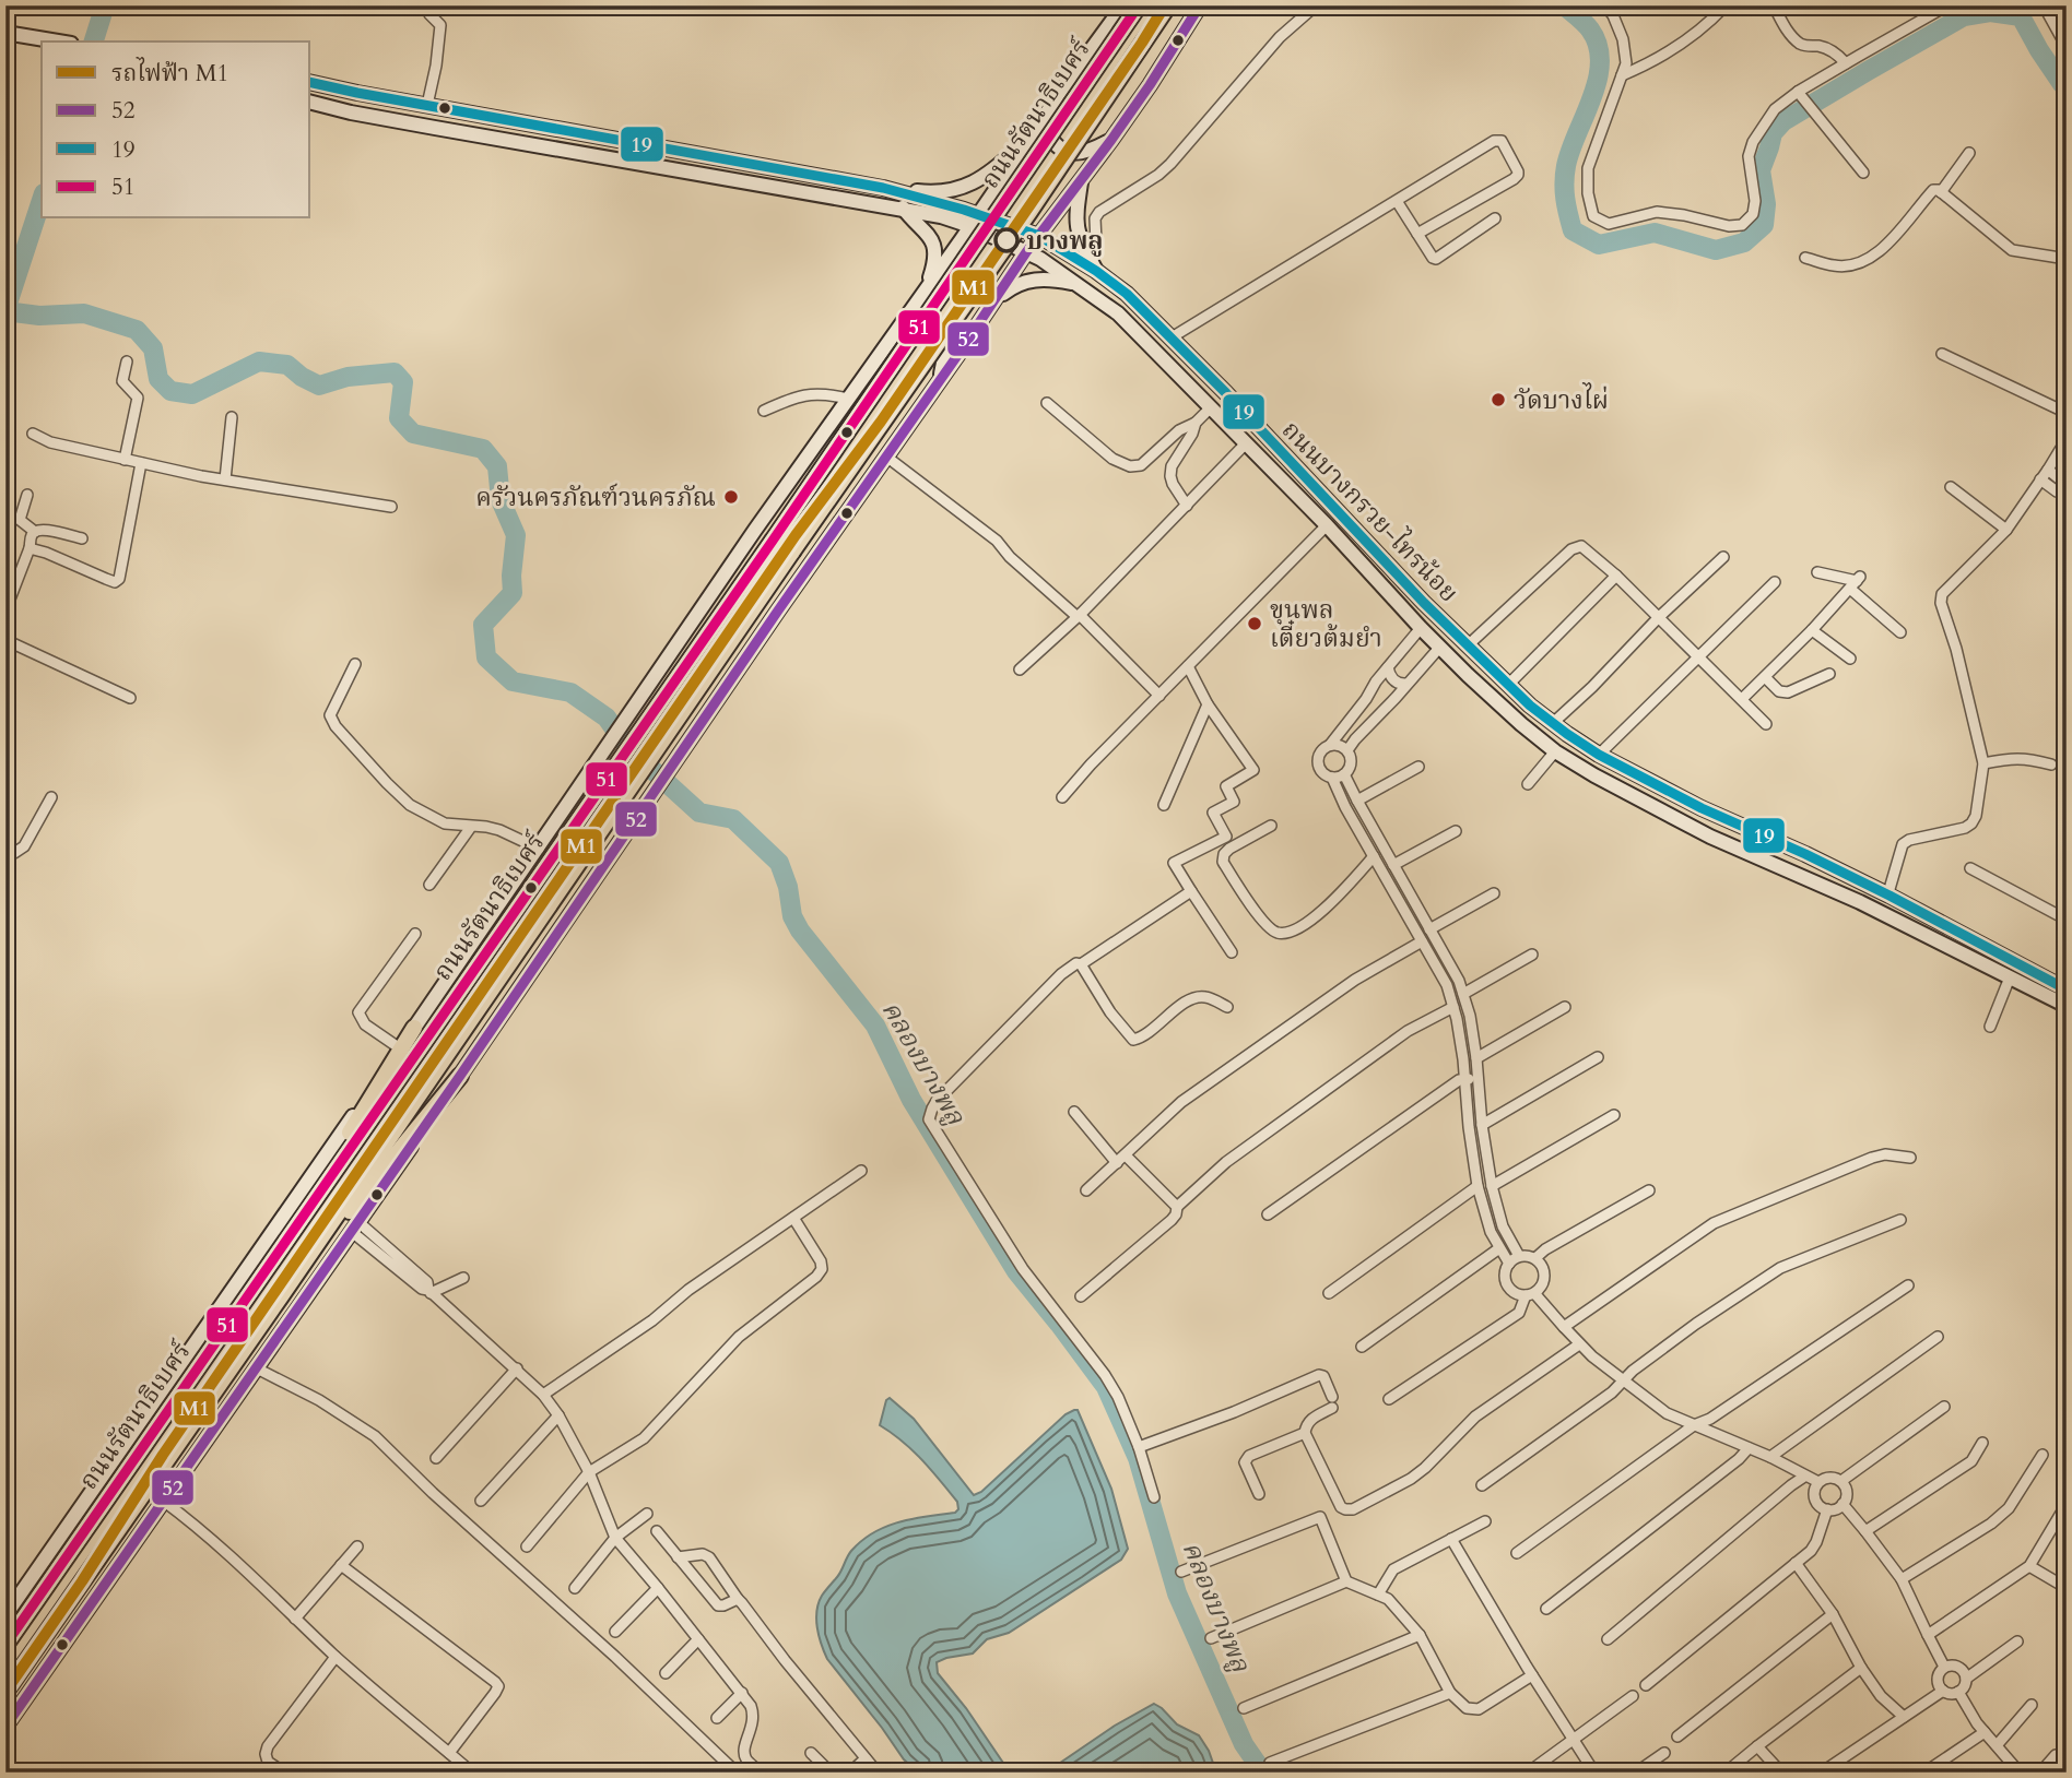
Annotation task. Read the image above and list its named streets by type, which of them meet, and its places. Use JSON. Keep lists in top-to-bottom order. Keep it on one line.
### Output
{"streets":{"main road":["ถนนรัตนาธิเบศร์","ถนนบางกรวย-ไทรน้อย"]},"crossings":[["ถนนรัตนาธิเบศร์","ถนนบางกรวย-ไทรน้อย"]],"water":["คลองบางพลู"],"places":["บางพลู","วัดบางไผ่","ครัวนครภัณฑ์วนครภัณ","ขุนพล เตี๋ยวต้มยำ"],"lines":["metro line M1","transit line 52","transit line 51","transit line 19"],"legend":["รถไฟฟ้า M1","52","19","51"]}
